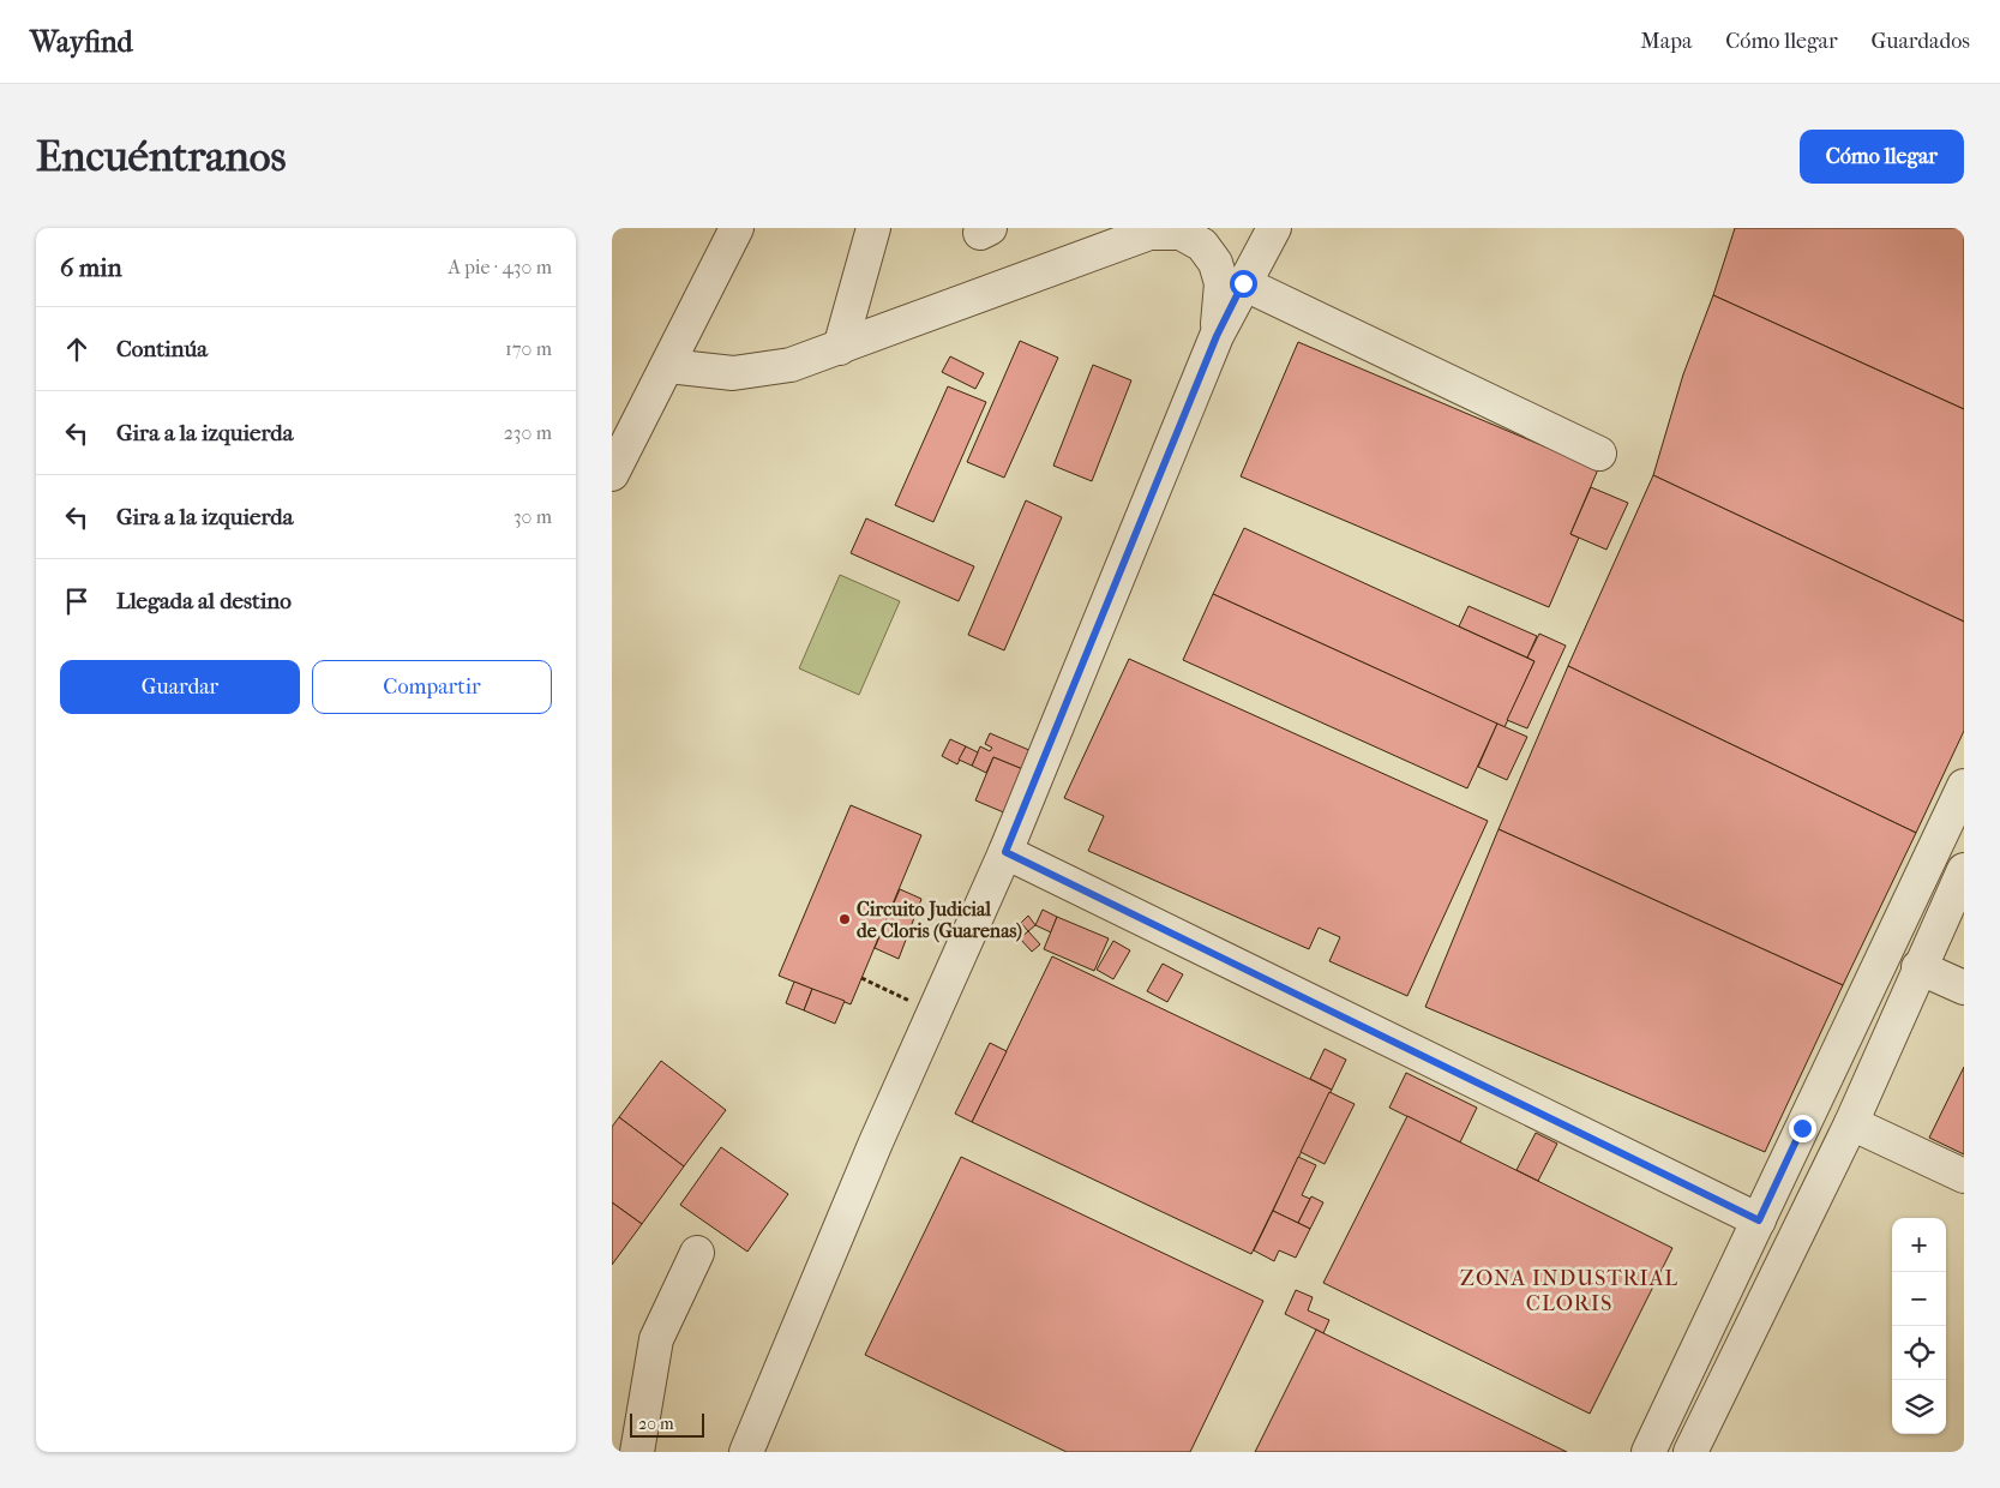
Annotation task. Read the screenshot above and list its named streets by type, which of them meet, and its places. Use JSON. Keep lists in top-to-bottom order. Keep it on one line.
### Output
{"districts":["ZONA INDUSTRIAL CLORIS"],"places":["Circuito Judicial de Cloris (Guarenas)"],"scale_bar":"20 m","page":{"header":"Wayfind","nav":["Mapa","Cómo llegar","Guardados"],"buttons":["Cómo llegar",["Guardar","Compartir"]],"title":"Encuéntranos","heading":["6 min","A pie · 430 m"],"list":[["Continúa","170 m"],["Gira a la izquierda","230 m"],["Gira a la izquierda","30 m"],"Llegada al destino"],"map_buttons":["+","−"],"scale":"20 m"}}
